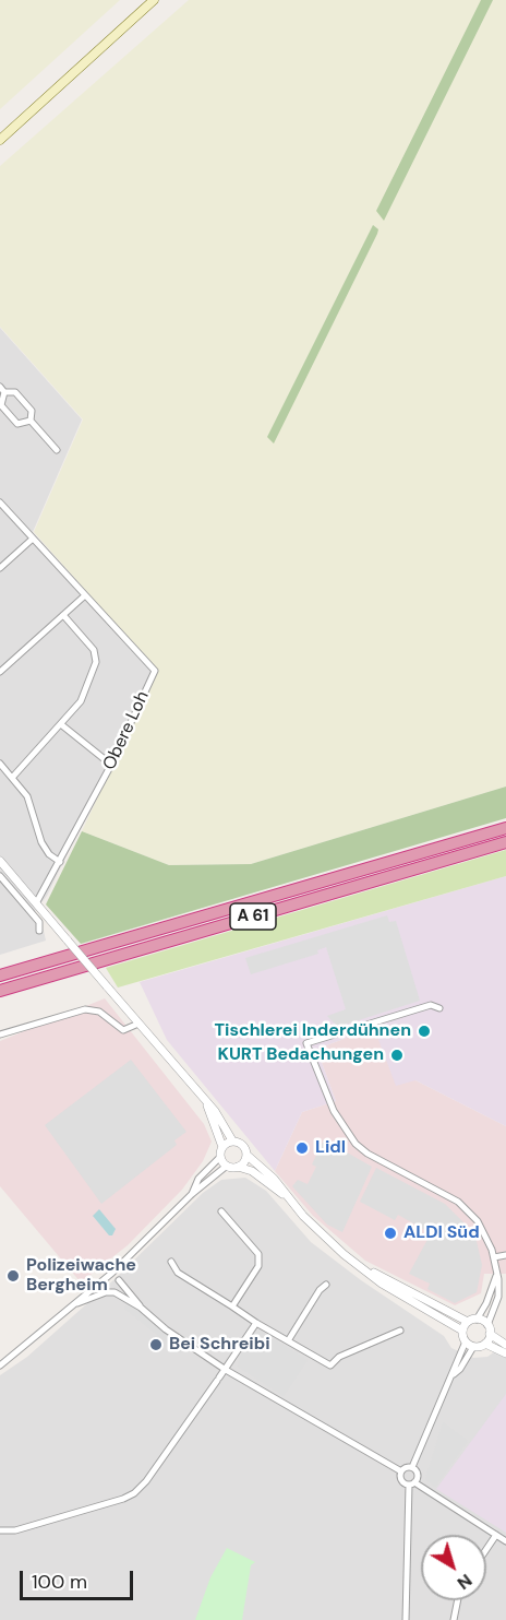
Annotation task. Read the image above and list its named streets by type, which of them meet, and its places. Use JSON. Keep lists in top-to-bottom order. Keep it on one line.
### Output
{"streets":{"highway":["A 61"],"street":["Obere Loh"]},"places":["Tischlerei Inderdühnen","KURT Bedachungen","Lidl","ALDI Süd","Polizeiwache Bergheim","Bei Schreibi"],"scale_bar":"100 m","north":"bottom right"}
